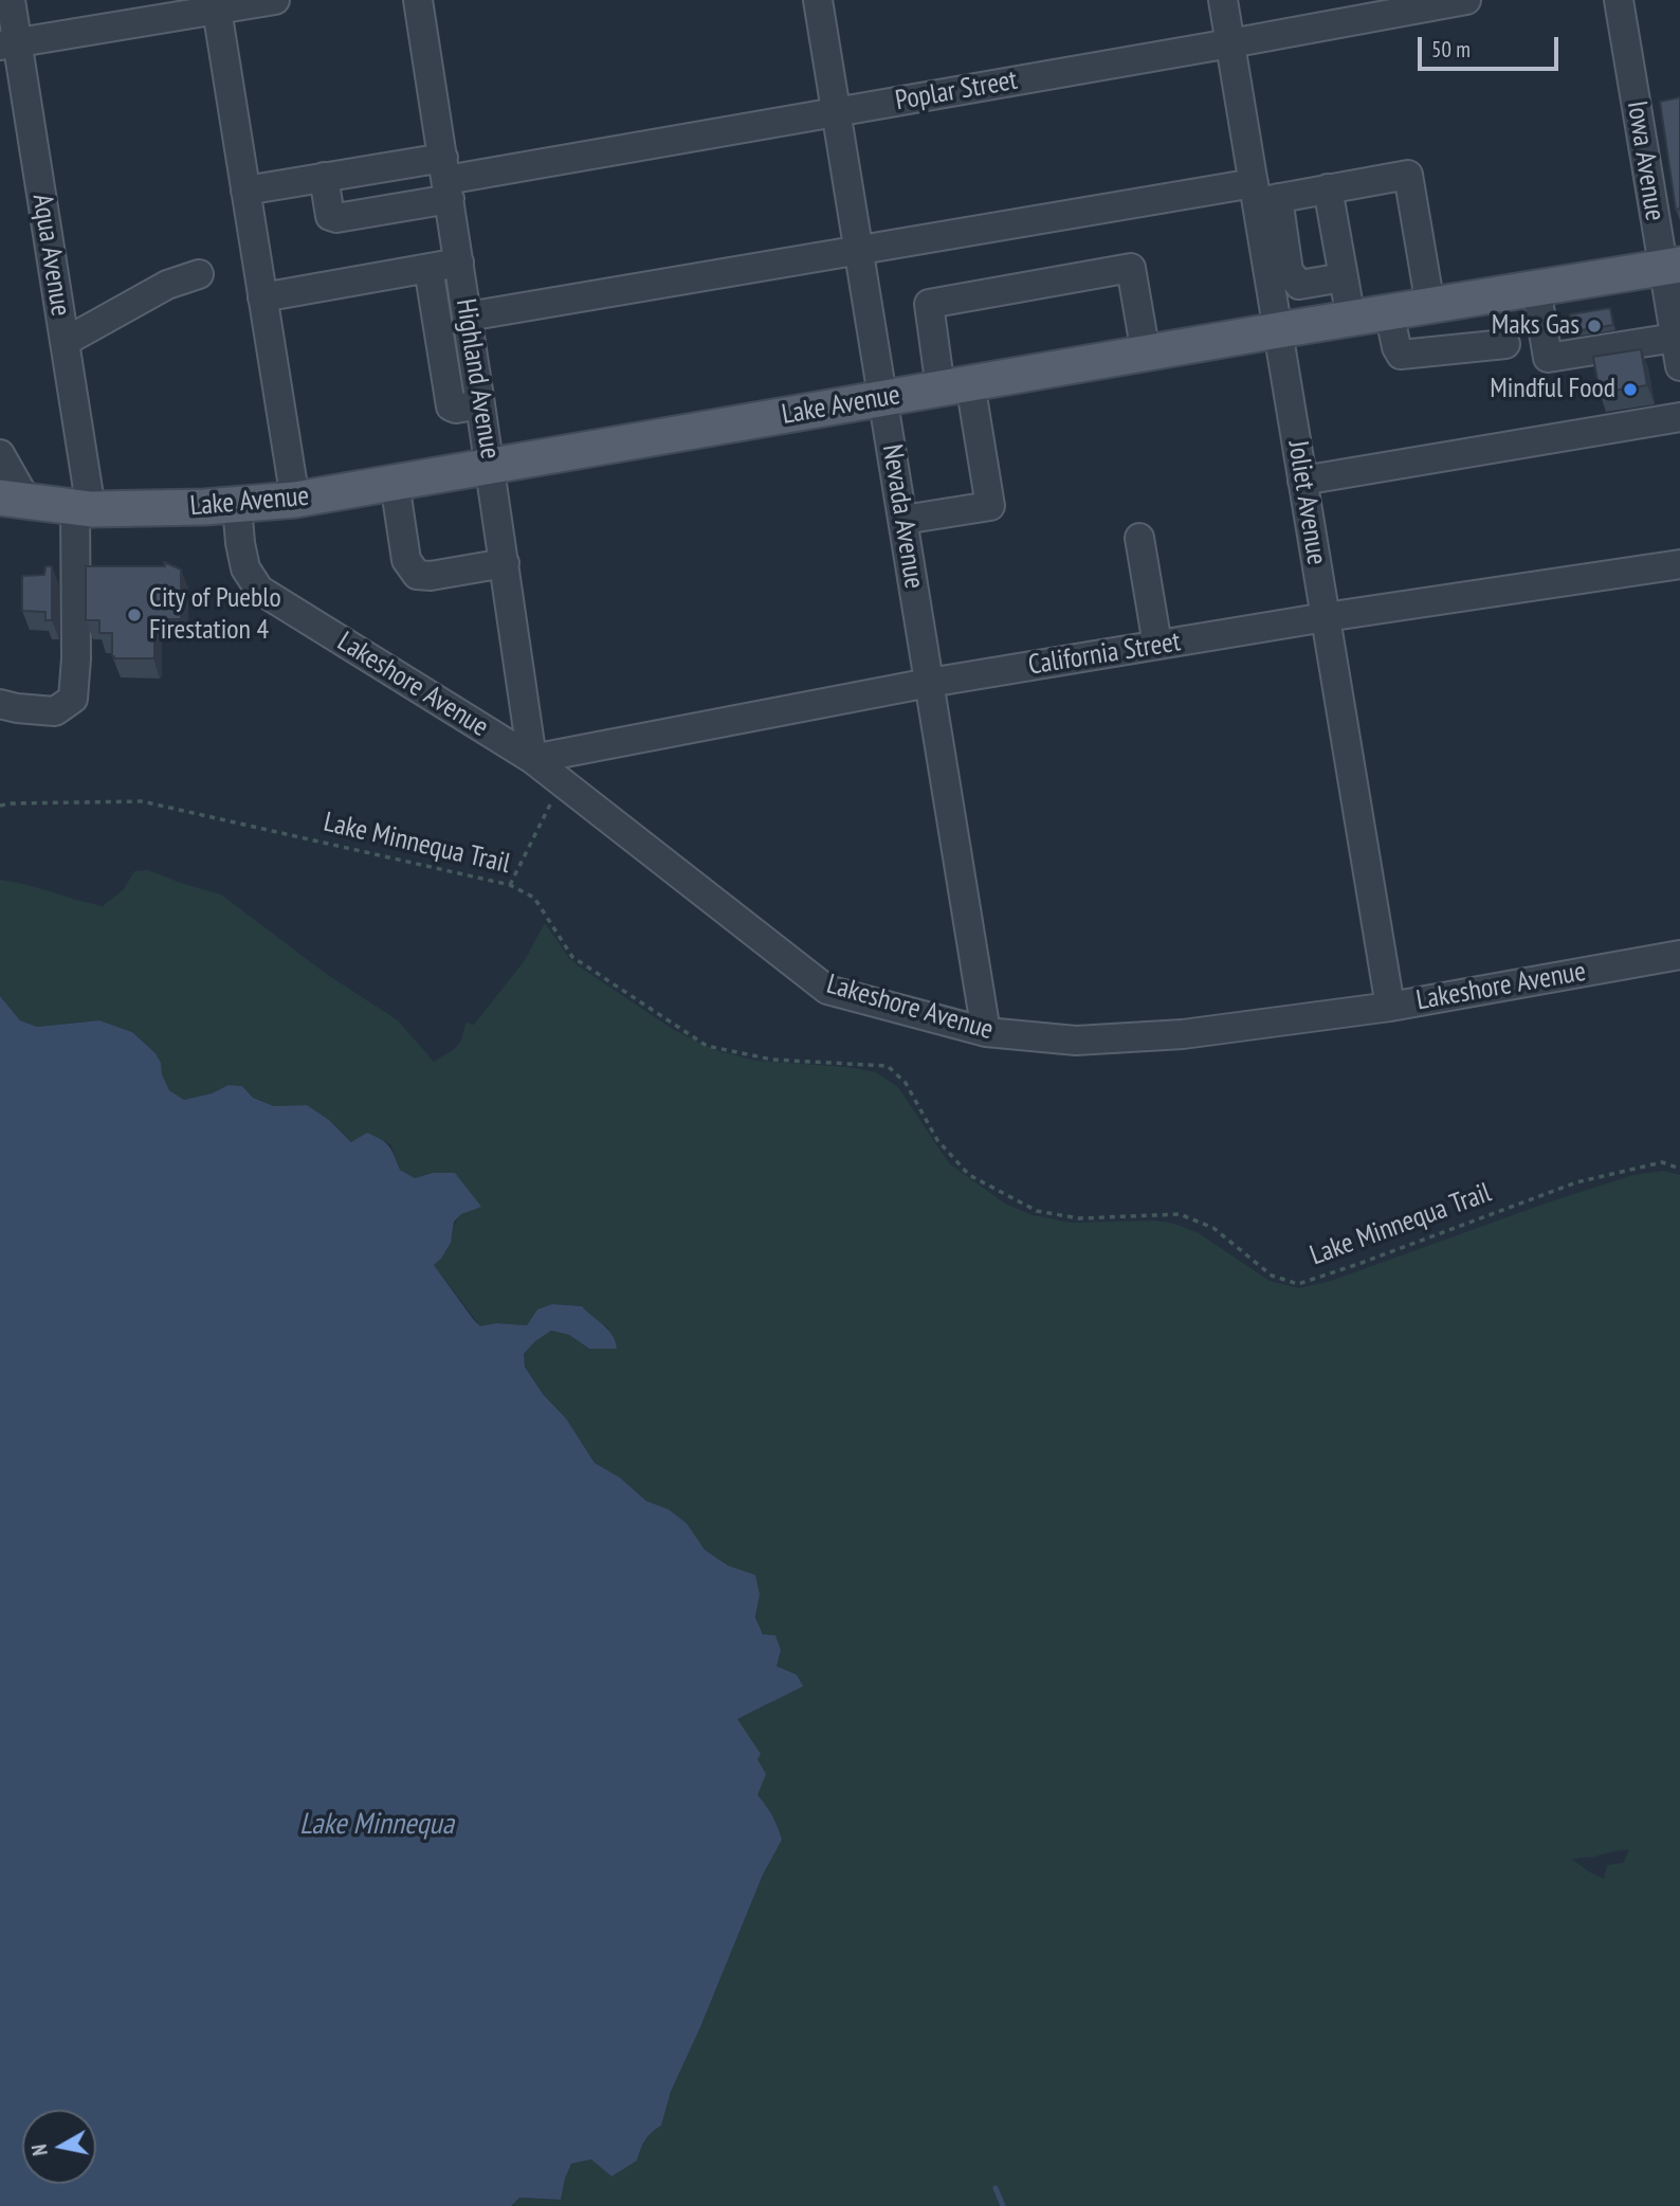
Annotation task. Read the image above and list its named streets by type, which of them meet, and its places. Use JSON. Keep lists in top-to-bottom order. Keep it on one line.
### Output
{"streets":{"main road":["Lake Avenue"],"street":["Poplar Street","Iowa Avenue","Aqua Avenue","Highland Avenue","Joliet Avenue","Nevada Avenue","California Street","Lakeshore Avenue"],"path":["Lake Minnequa Trail"]},"crossings":[["Poplar Street","Highland Avenue"],["Poplar Street","Joliet Avenue"],["Poplar Street","Nevada Avenue"],["Iowa Avenue","Lake Avenue"],["Aqua Avenue","Lake Avenue"],["Highland Avenue","Lake Avenue"],["Highland Avenue","California Street"],["Highland Avenue","Lakeshore Avenue"],["Lake Avenue","Joliet Avenue"],["Lake Avenue","Nevada Avenue"],["Lake Avenue","Lakeshore Avenue"],["Joliet Avenue","California Street"],["Joliet Avenue","Lakeshore Avenue"],["Nevada Avenue","California Street"],["Nevada Avenue","Lakeshore Avenue"],["California Street","Lakeshore Avenue"]],"water":["Lake Minnequa"],"places":["Maks Gas","Mindful Food","City of Pueblo Firestation 4"],"scale_bar":"50 m","north":"left"}
